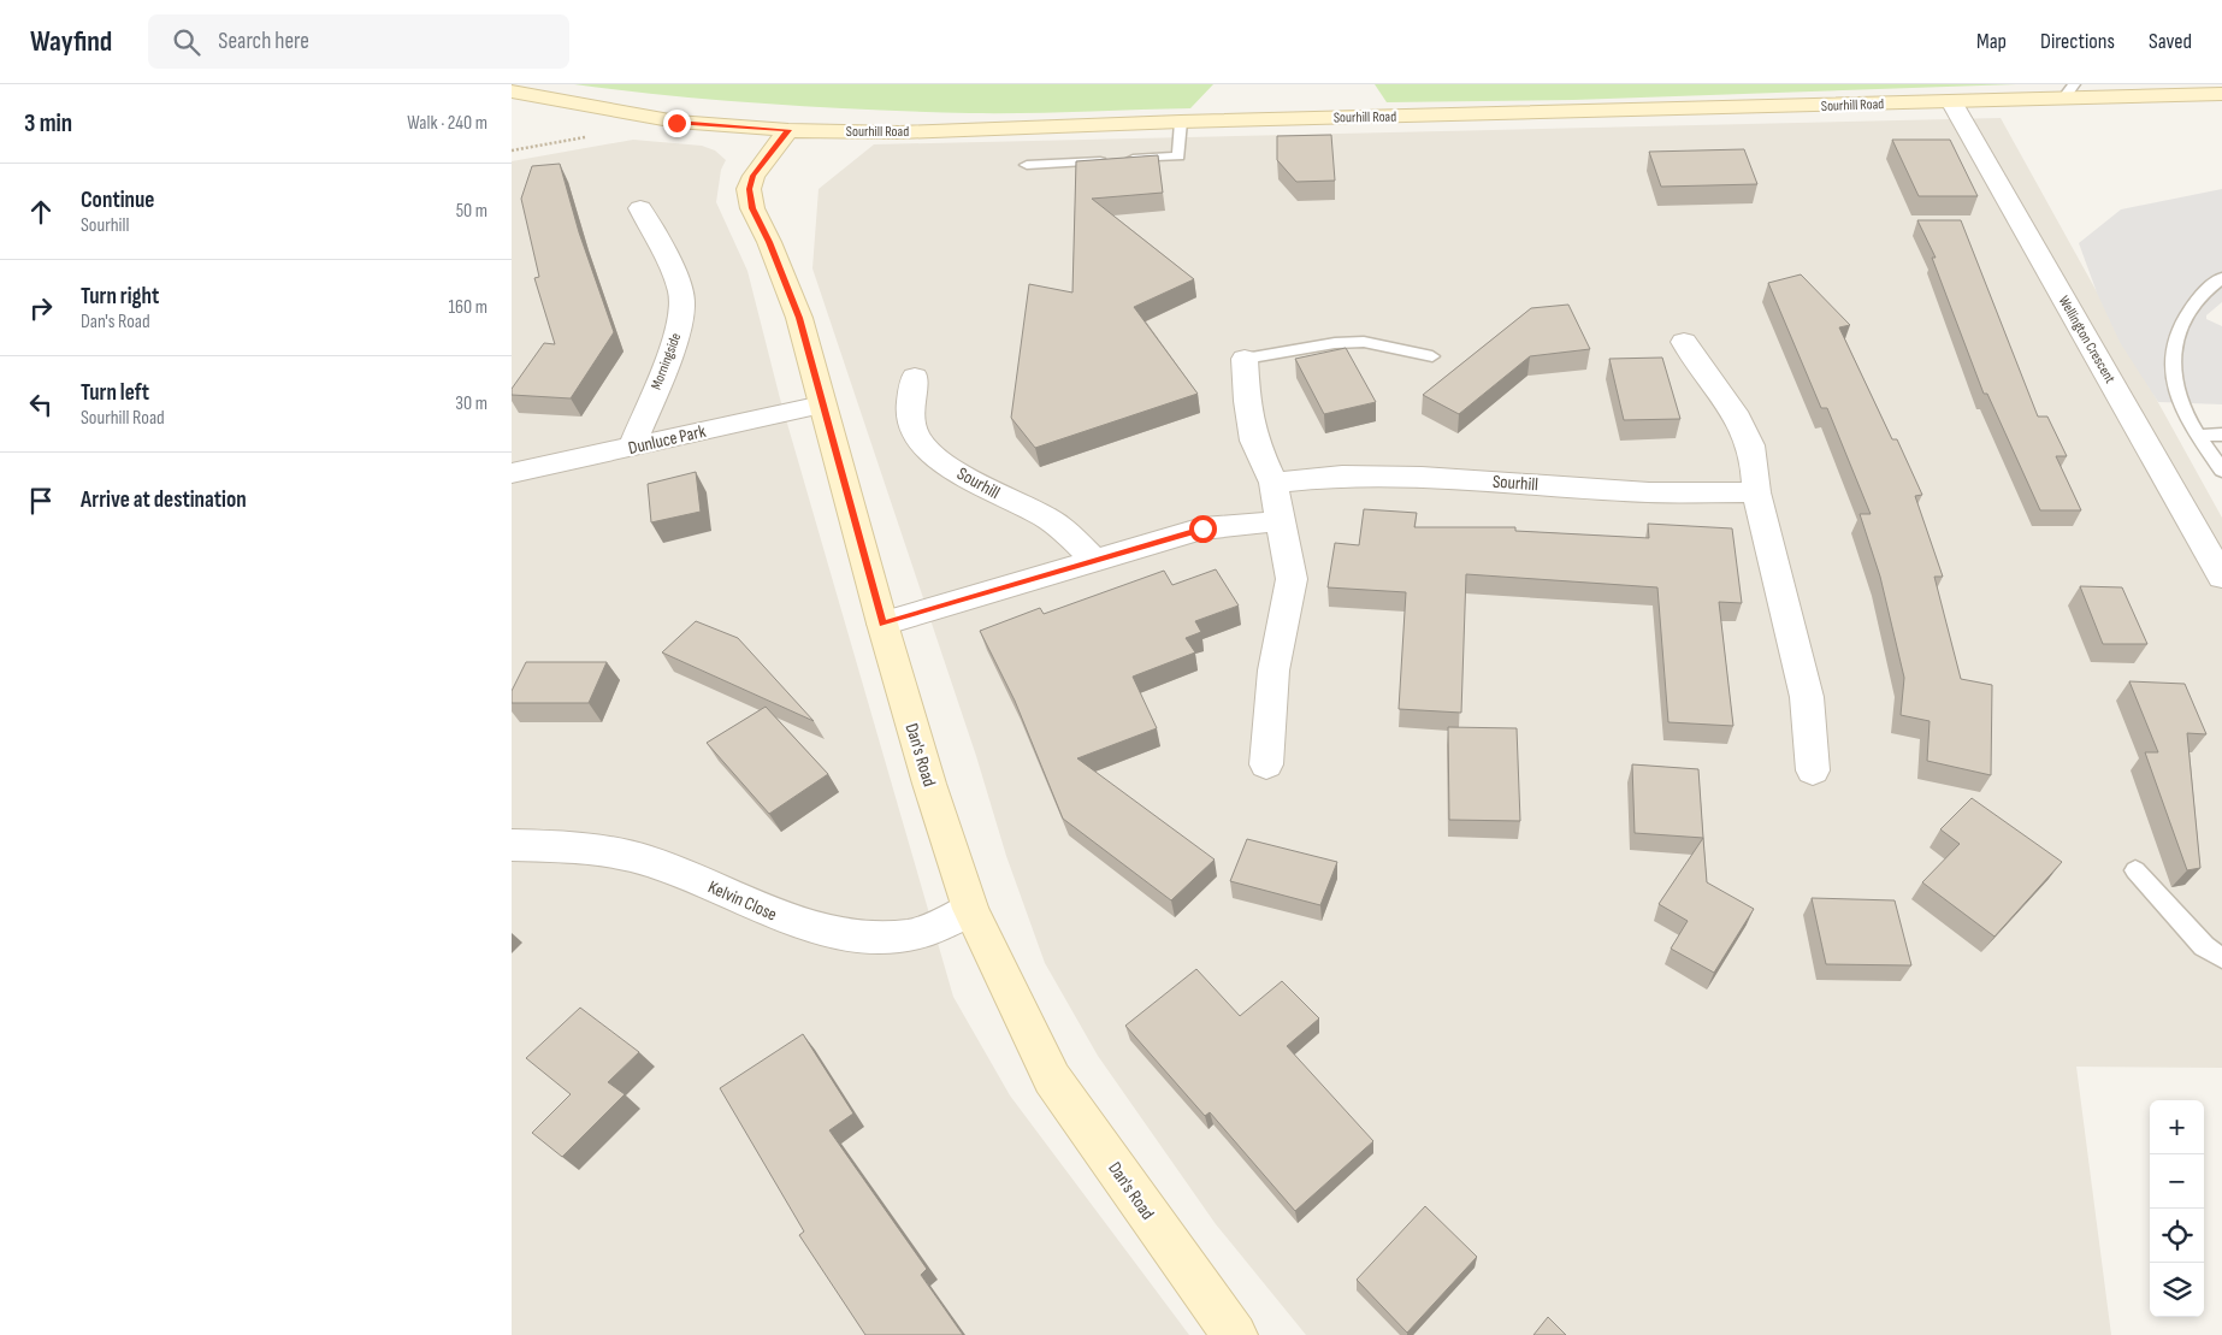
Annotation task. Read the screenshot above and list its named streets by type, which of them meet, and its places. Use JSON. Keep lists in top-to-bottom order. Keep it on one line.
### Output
{"streets":{"street":["Sourhill Road","Wellington Crescent","Morningside","Dunluce Park","Sourhill","Dan's Road","Kelvin Close"]},"crossings":[["Sourhill Road","Wellington Crescent"],["Sourhill Road","Dan's Road"],["Morningside","Dunluce Park"],["Dunluce Park","Dan's Road"],["Dan's Road","Kelvin Close"]],"page":{"header":"Wayfind","search":"Search here","nav":["Map","Directions","Saved"],"heading":["3 min","Walk · 240 m"],"list":[["Continue","Sourhill","50 m"],["Turn right","Dan's Road","160 m"],["Turn left","Sourhill Road","30 m"],"Arrive at destination"],"map_buttons":["+","−"]}}
